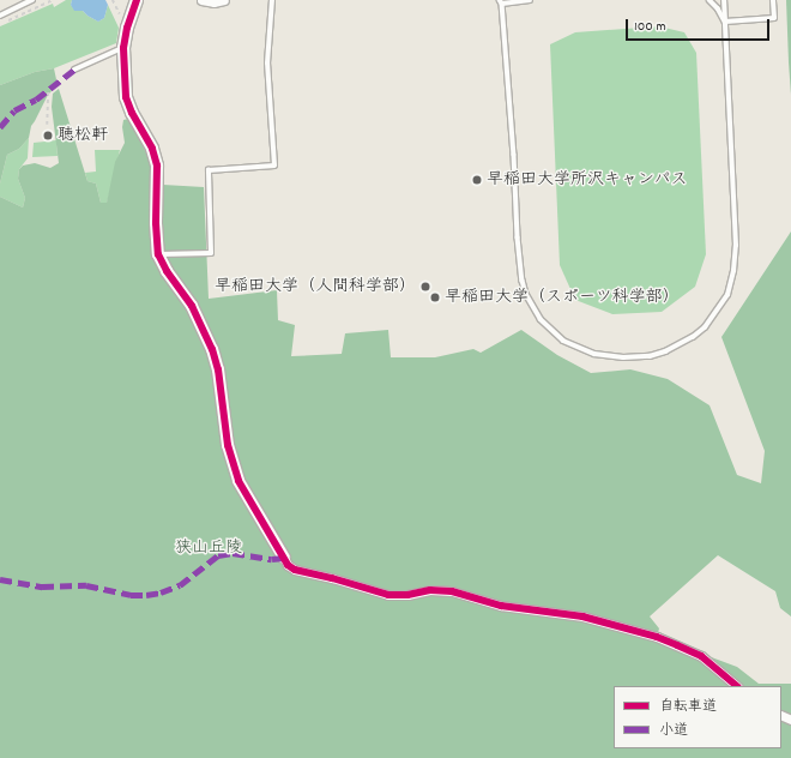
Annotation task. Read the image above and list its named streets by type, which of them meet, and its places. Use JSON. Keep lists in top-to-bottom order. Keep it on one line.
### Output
{"parks":["狭山丘陵"],"places":["聴松軒","早稲田大学所沢キャンパス","早稲田大学（人間科学部）","早稲田大学（スポーツ科学部）"],"legend":["自転車道","小道"],"scale_bar":"100 m"}
